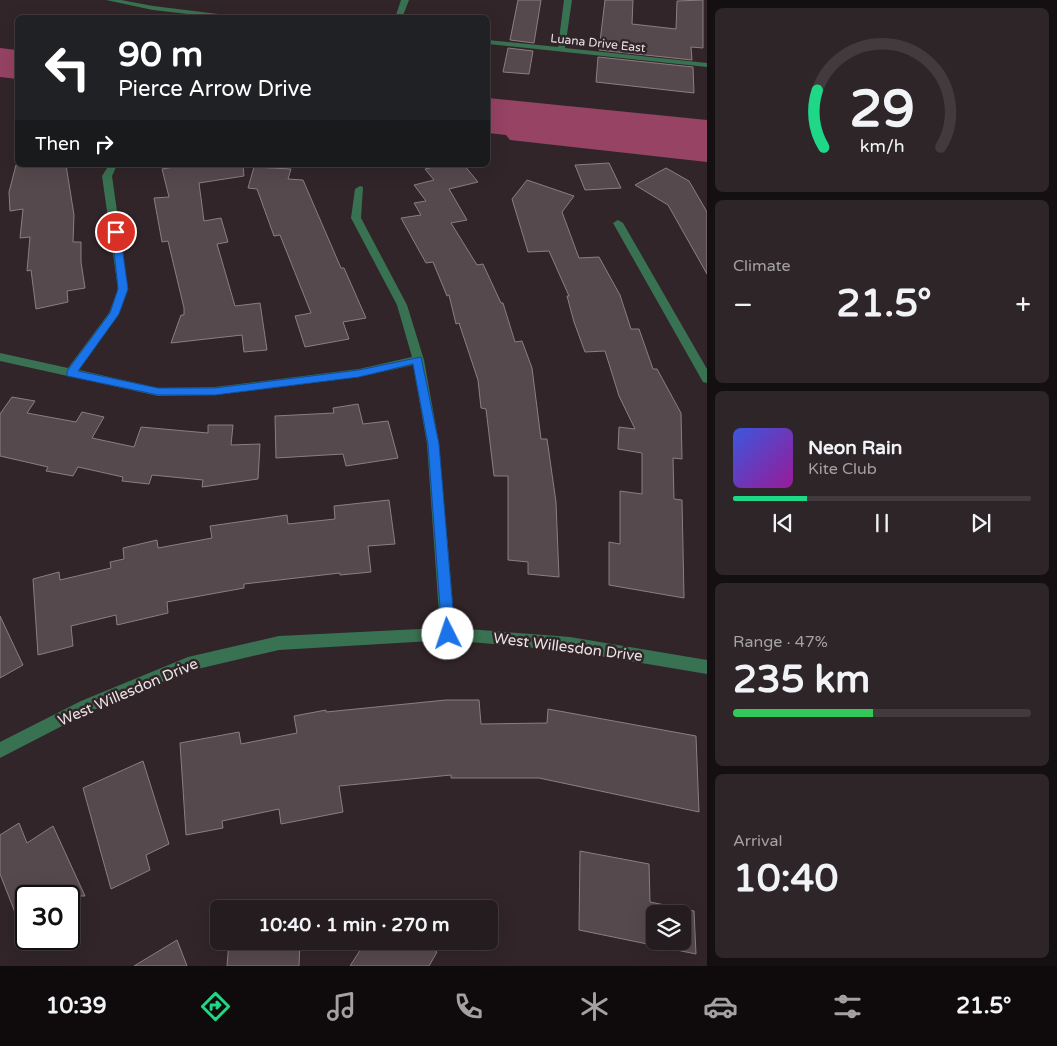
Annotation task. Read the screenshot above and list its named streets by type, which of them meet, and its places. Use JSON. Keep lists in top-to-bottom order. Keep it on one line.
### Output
{"streets":{"street":["Luana Drive East","West Willesdon Drive"]},"page":{"turn":["90 m","Pierce Arrow Drive"],"then":"Then","tile":["Climate",["Range · 47%","235 km"],["Arrival","10:40"]],"heat":["−","21.5°","+"],"song":["Neon Rain","Kite Club"],"limit":"30","trip":"10:40 · 1 min · 270 m","tabs":["10:39","21.5°"],"gauge":["29","km/h"]}}
